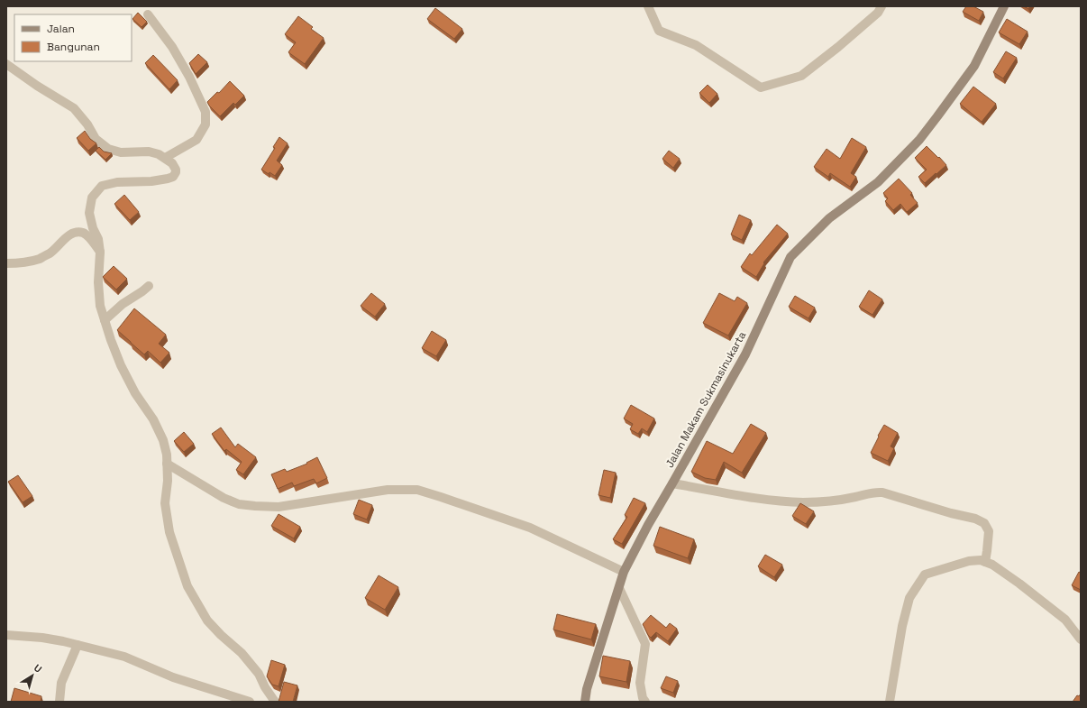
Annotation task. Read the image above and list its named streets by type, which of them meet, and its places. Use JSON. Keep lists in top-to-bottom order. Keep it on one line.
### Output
{"streets":{"street":["Jalan Makam Sukmasinukarta"]},"legend":["Jalan","Bangunan"],"north":"top right"}
